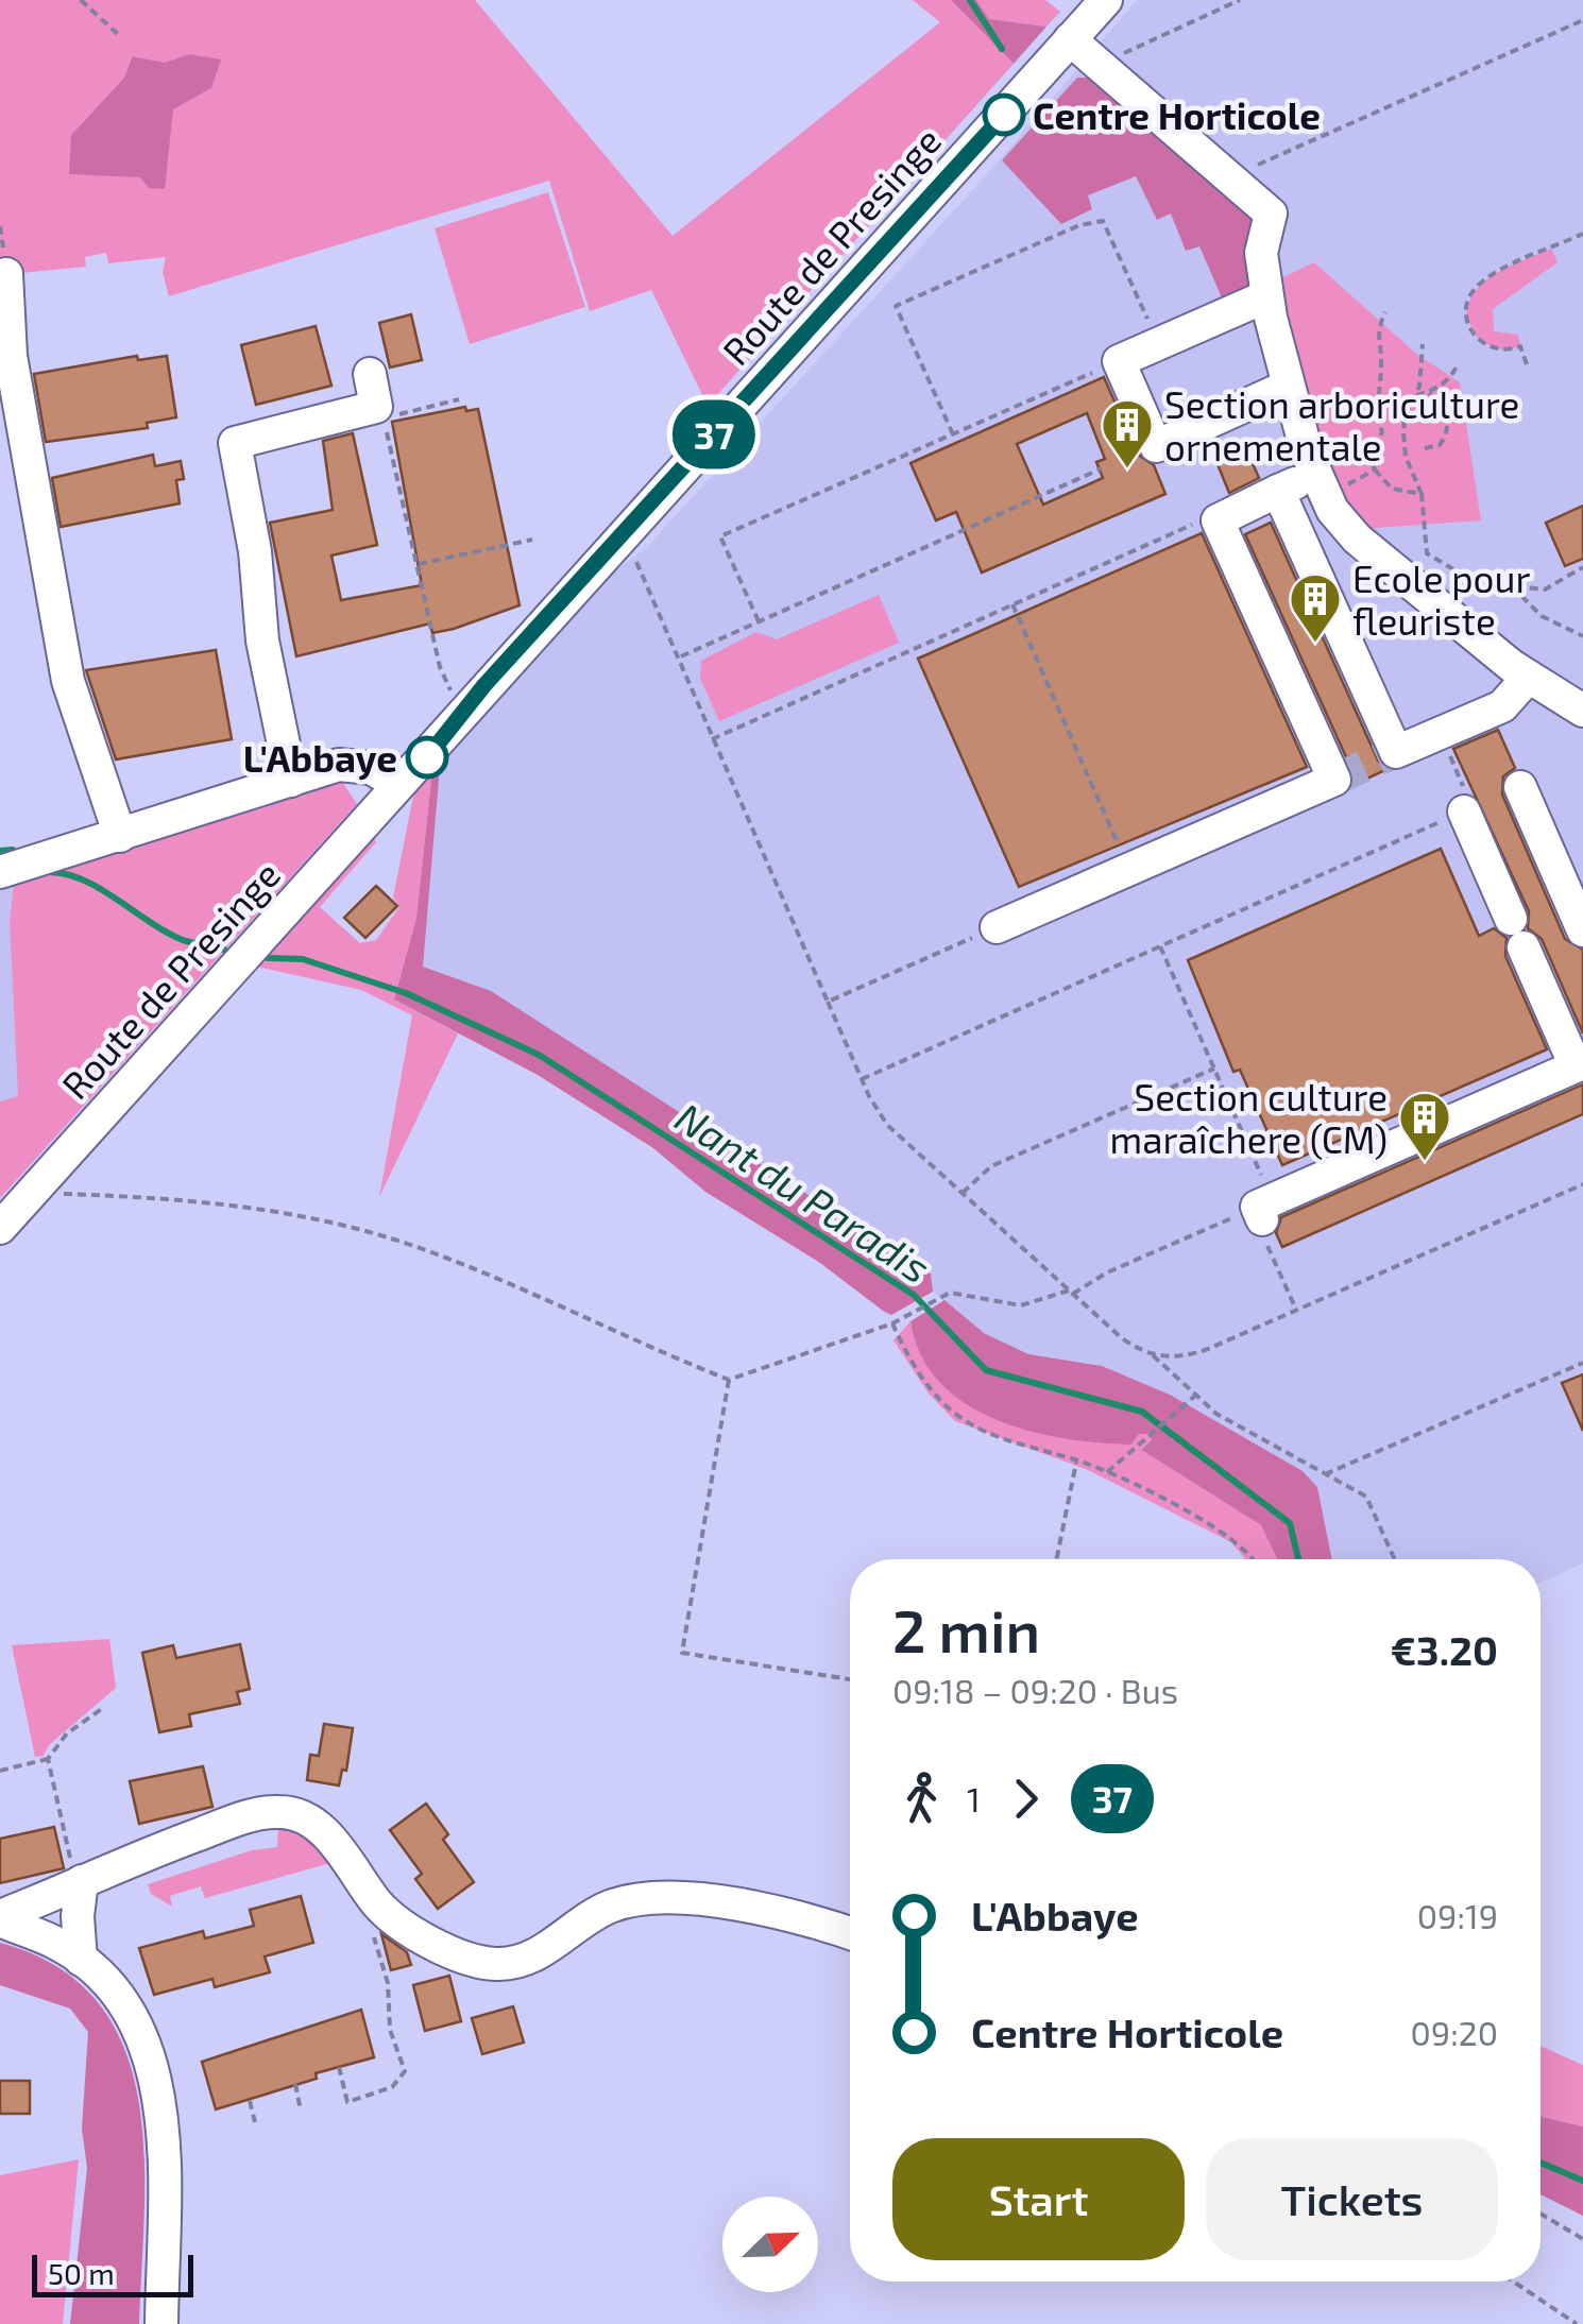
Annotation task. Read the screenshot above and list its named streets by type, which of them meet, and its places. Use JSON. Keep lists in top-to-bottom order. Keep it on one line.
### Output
{"streets":{"street":["Route de Presinge"]},"water":["Nant du Paradis"],"places":{"other":["Centre Horticole","L'Abbaye"],"building":["Section arboriculture ornementale","Ecole pour fleuriste","Section culture maraîchere (CM)"]},"lines":["bus line 37"],"scale_bar":"50 m","north":"top right","page":{"on_map":"37","heading":["2 min","09:18 – 09:20 · Bus","€3.20"],"legs":["1","37"],"list":[{"name":"L'Abbaye","value":"09:19"},{"name":"Centre Horticole","value":"09:20"}],"buttons":["Start","Tickets"],"scale":"50 m"}}
